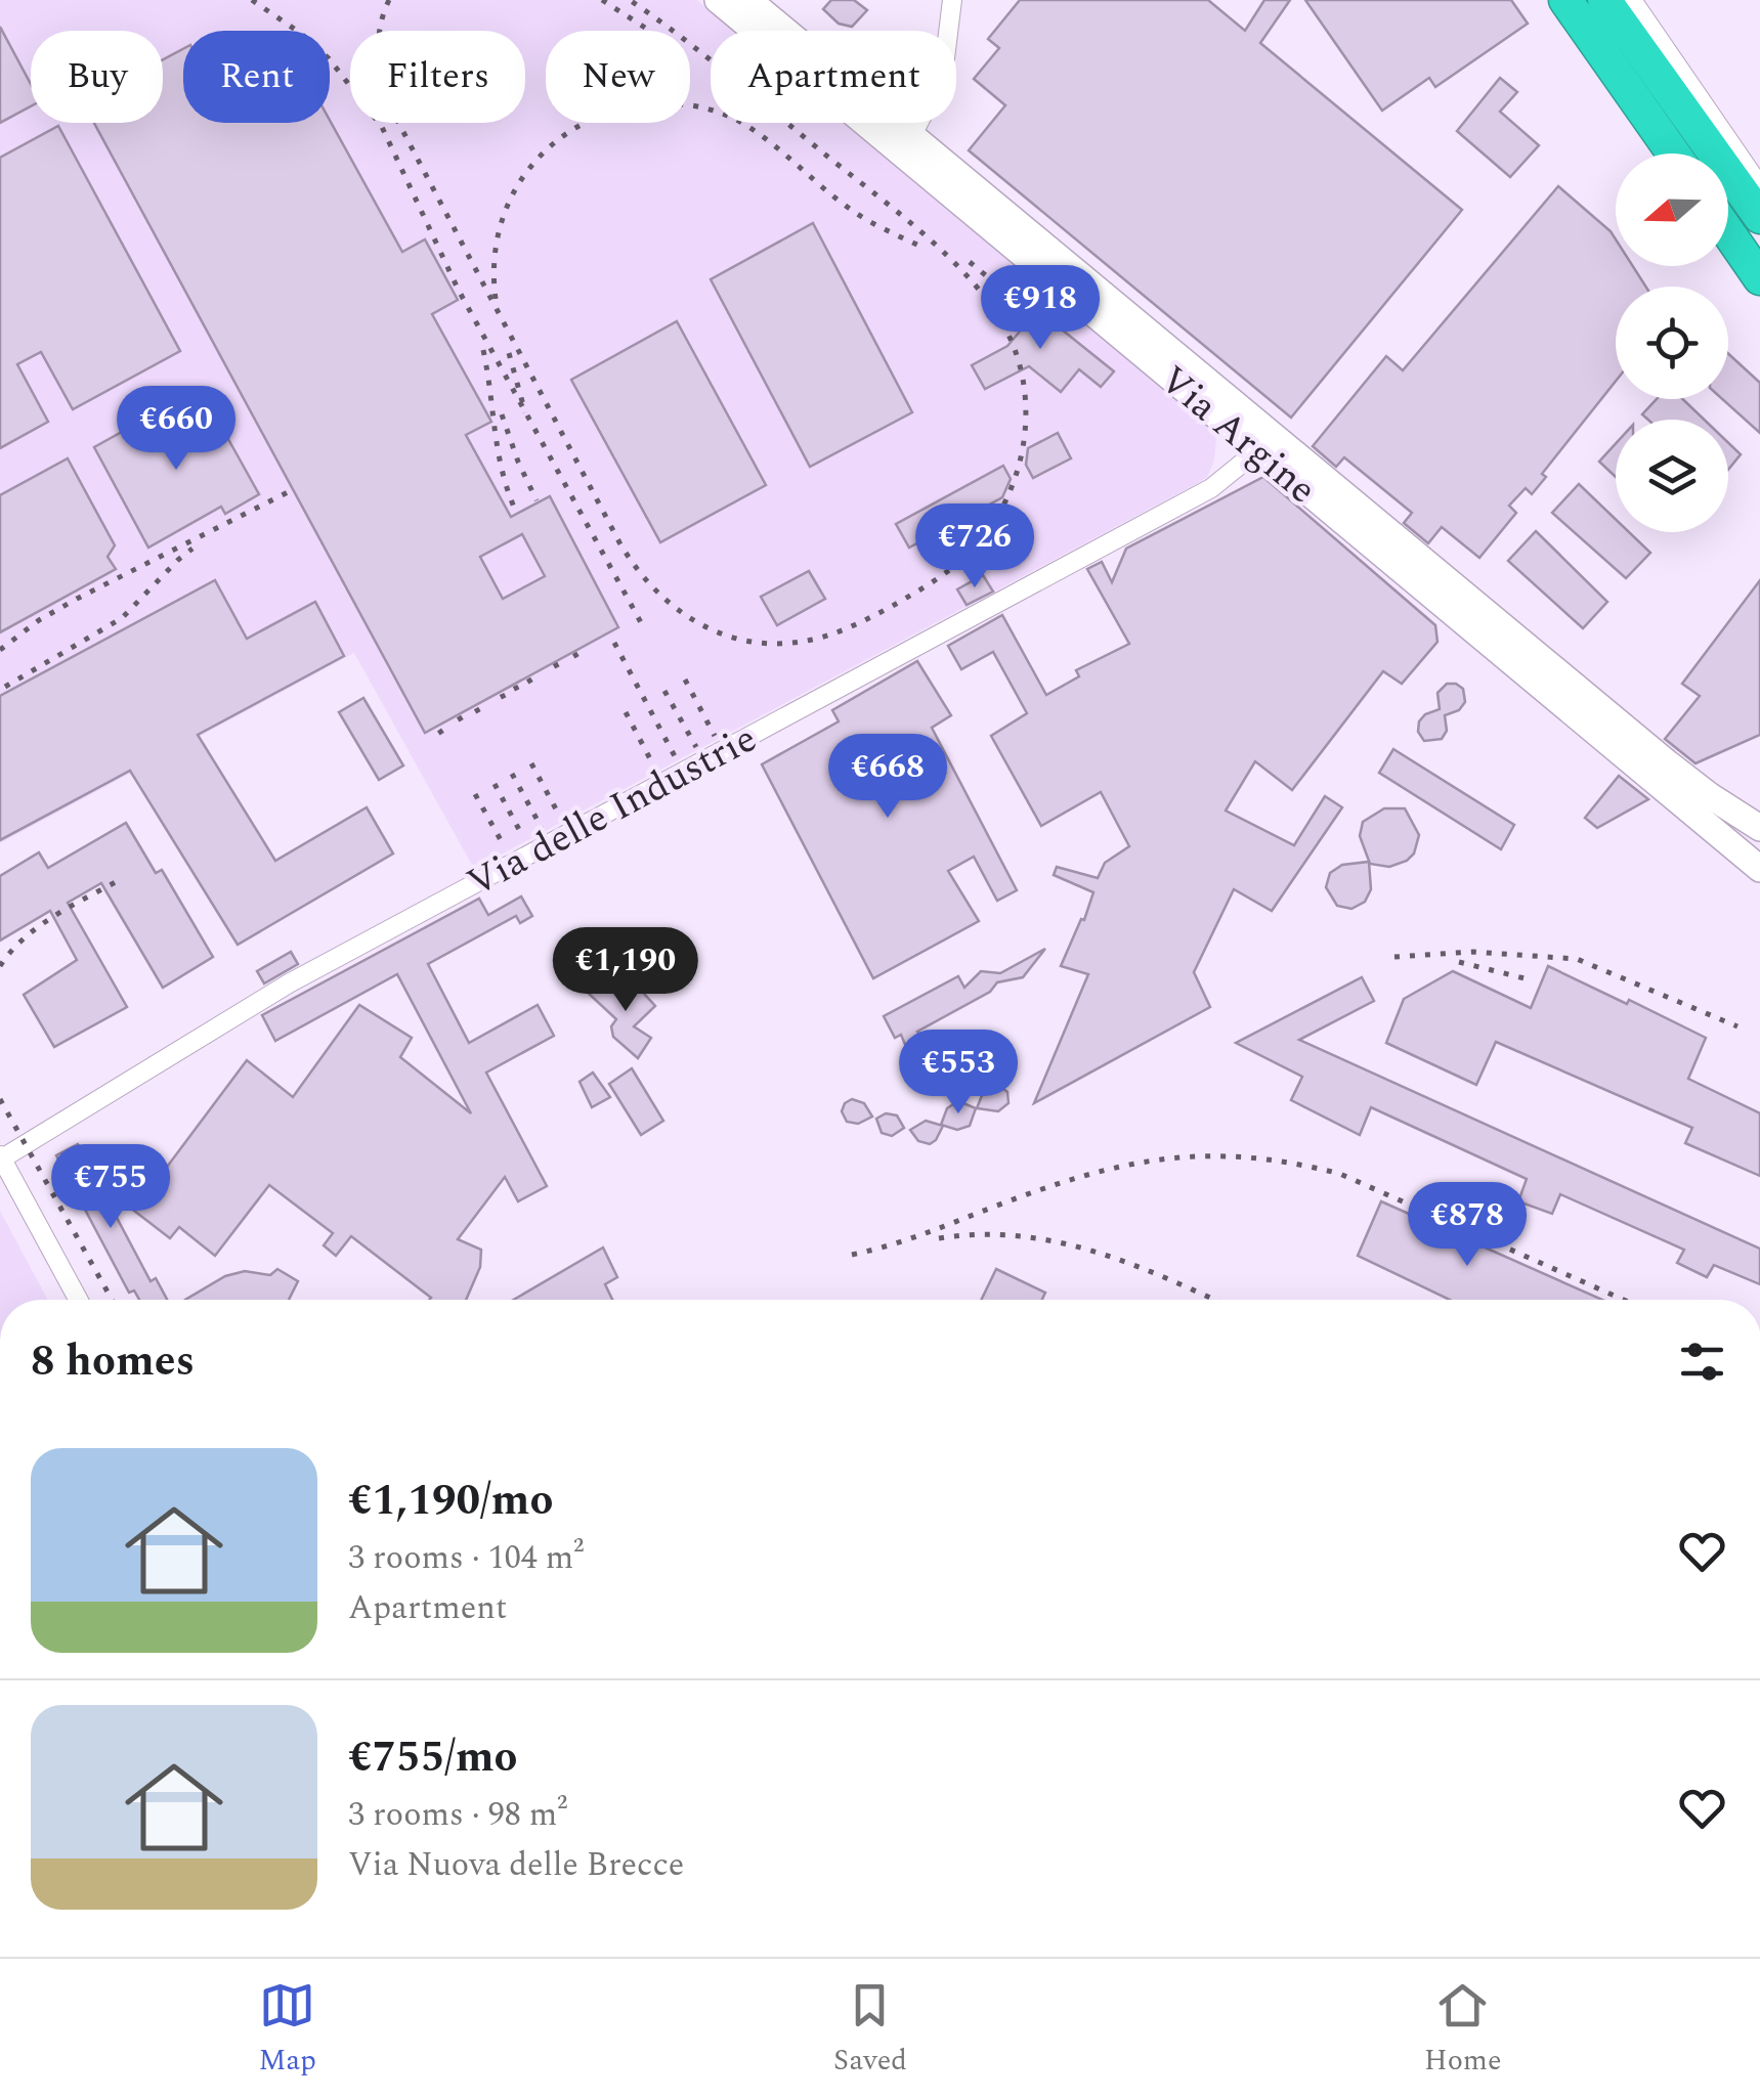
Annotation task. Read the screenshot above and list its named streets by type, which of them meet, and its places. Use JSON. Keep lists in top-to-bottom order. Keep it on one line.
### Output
{"streets":{"street":["Via Argine","Via delle Industrie"]},"crossings":[["Via Argine","Via delle Industrie"]],"north":"left","page":{"chip":["Buy","Rent","Filters","New","Apartment"],"price":["€918","€660","€726","€668","€1,190","€553","€755","€878"],"heading":"8 homes","list":[{"name":"€1,190/mo","note":"3 rooms · 104 m² · Apartment"},{"name":"€755/mo","note":"3 rooms · 98 m² · Via Nuova delle Brecce"}],"tabs":["Map","Saved","Home"]}}
